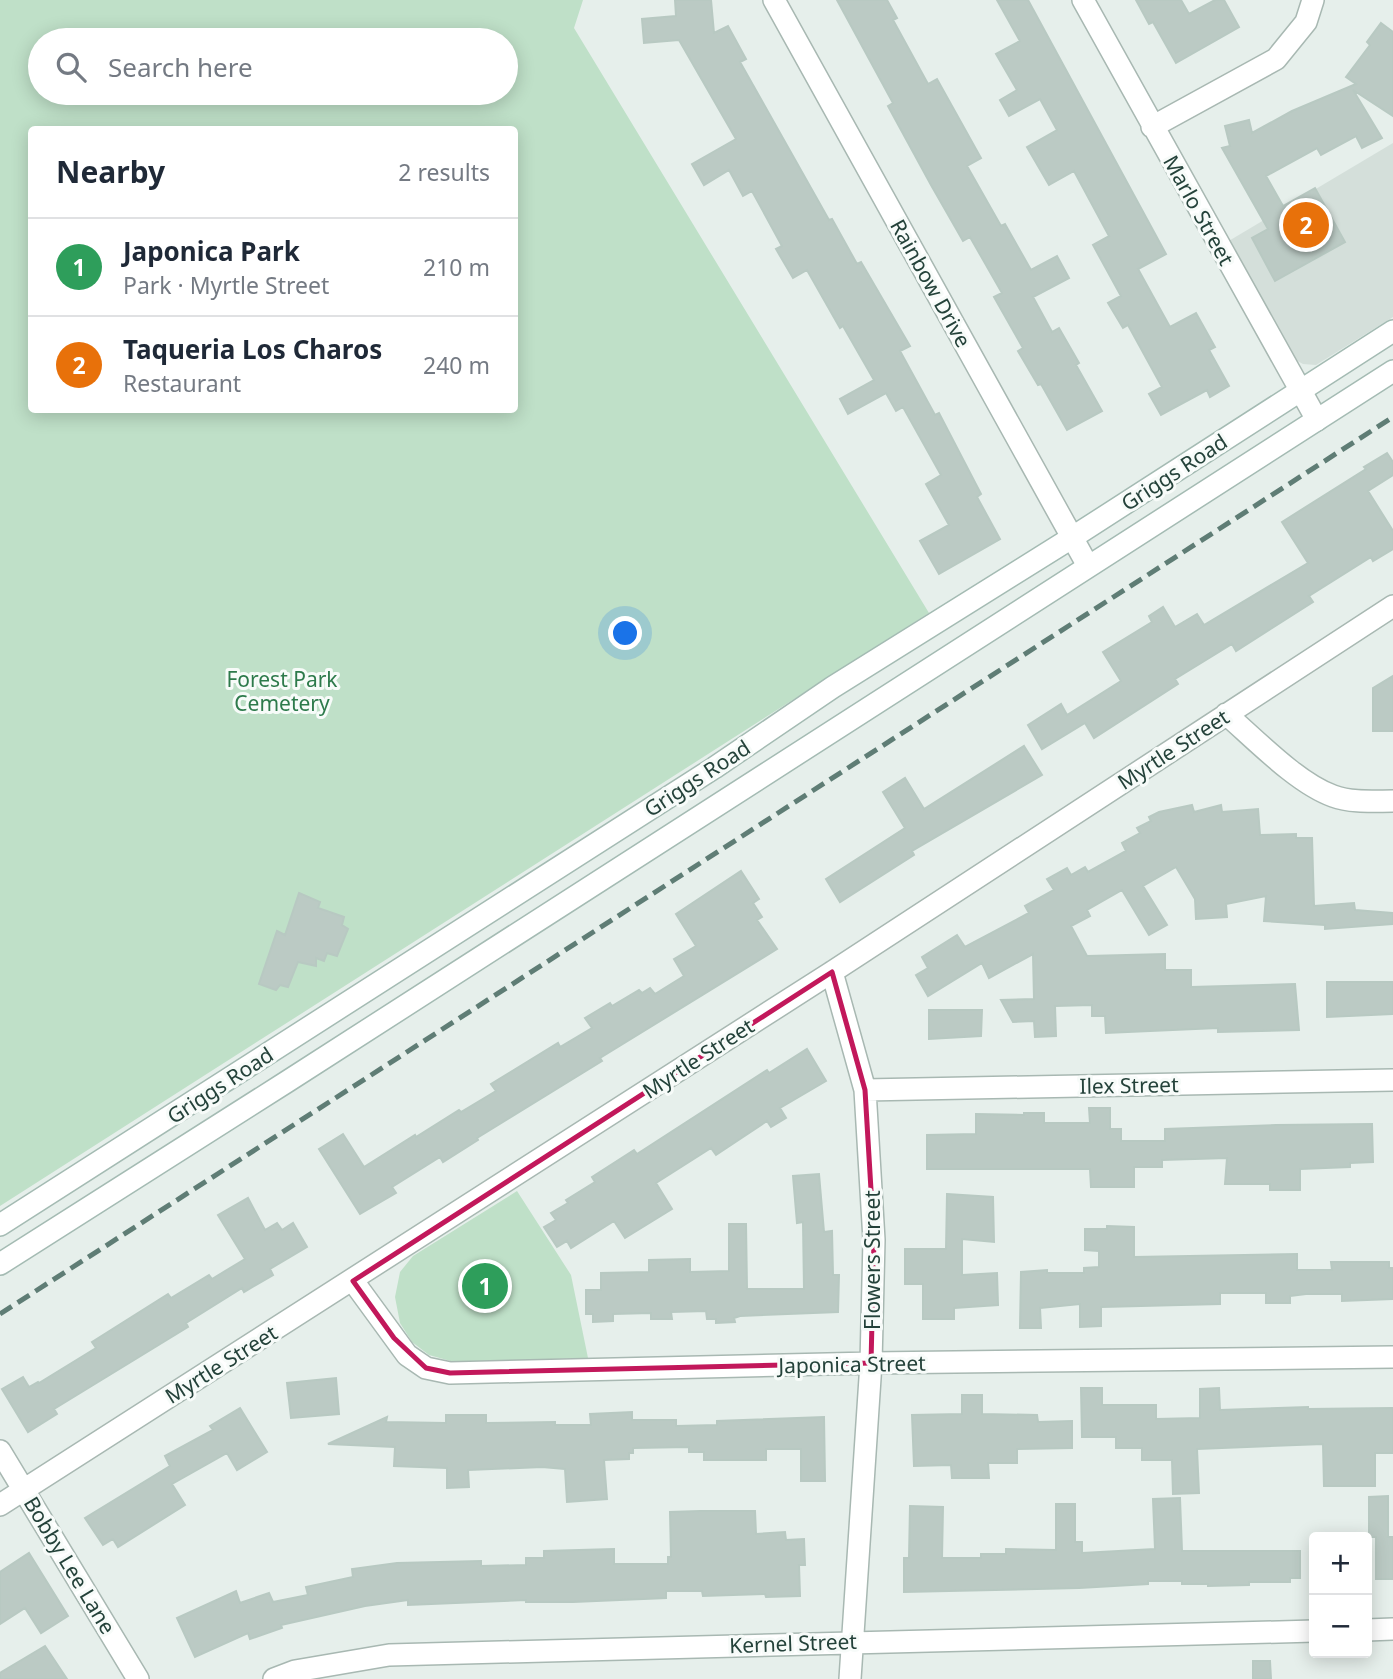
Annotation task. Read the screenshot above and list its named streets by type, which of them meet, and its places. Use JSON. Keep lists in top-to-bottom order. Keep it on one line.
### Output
{"streets":{"street":["Marlo Street","Rainbow Drive","Griggs Road","Myrtle Street","Ilex Street","Flowers Street","Japonica Street","Bobby Lee Lane","Kernel Street"]},"crossings":[["Marlo Street","Griggs Road"],["Rainbow Drive","Griggs Road"],["Myrtle Street","Flowers Street"],["Myrtle Street","Japonica Street"],["Myrtle Street","Bobby Lee Lane"],["Ilex Street","Flowers Street"],["Flowers Street","Japonica Street"],["Flowers Street","Kernel Street"]],"parks":["Forest Park Cemetery"],"page":{"search":"Search here","heading":["Nearby","2 results"],"pins":["2","1"],"list":[{"mark":"1","name":"Japonica Park","note":"Park · Myrtle Street","value":"210 m"},{"mark":"2","name":"Taqueria Los Charos","note":"Restaurant","value":"240 m"}],"map_buttons":["+","−"]}}
